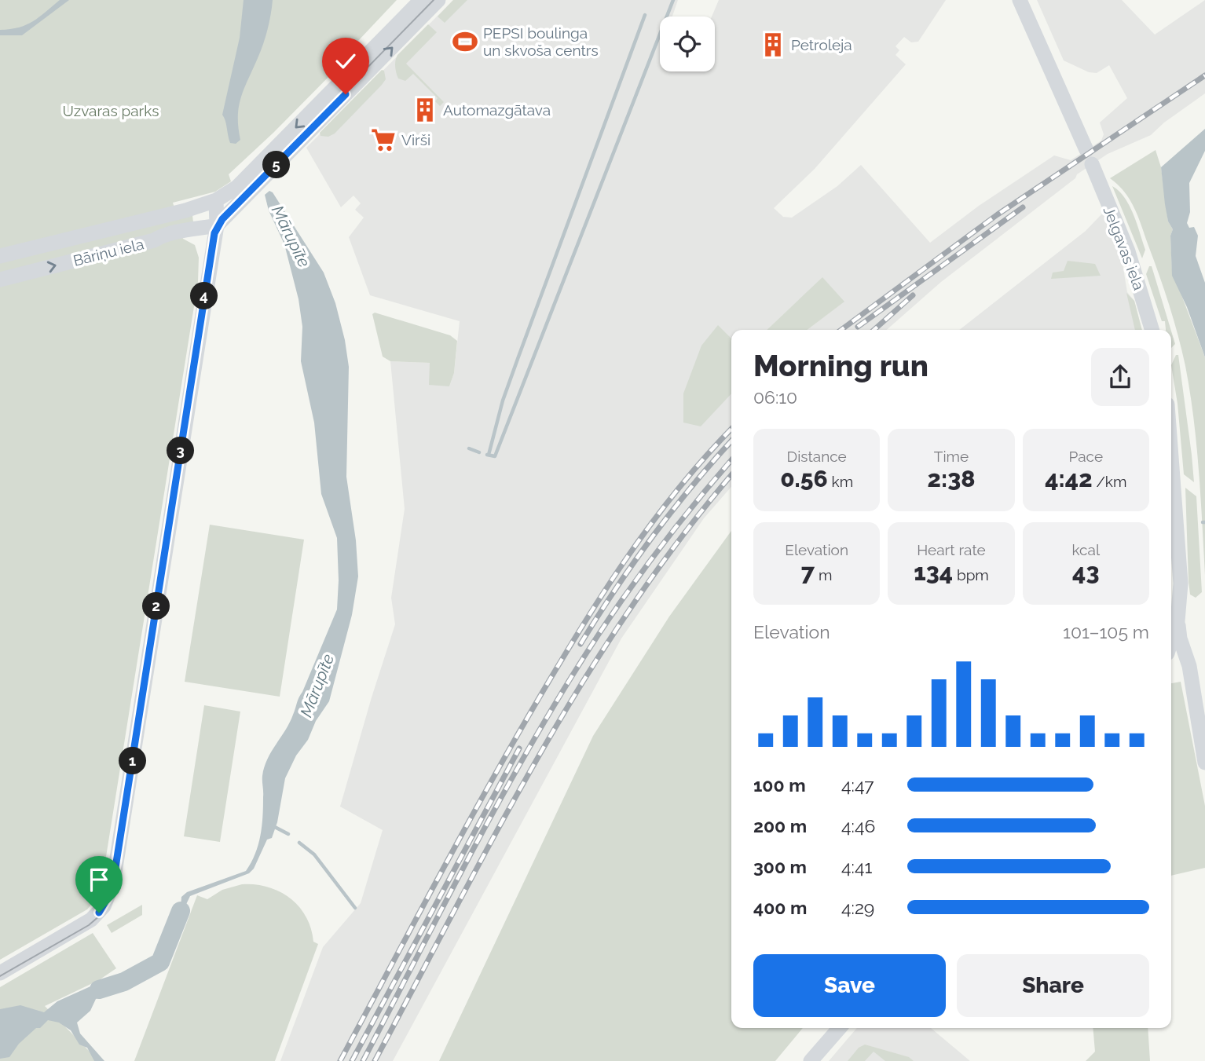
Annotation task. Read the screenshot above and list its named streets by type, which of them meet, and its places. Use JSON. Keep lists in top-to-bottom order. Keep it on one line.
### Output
{"streets":{"street":["Jelgavas iela","Bāriņu iela"]},"water":["Mārupīte"],"parks":["Uzvaras parks"],"places":{"sports":["PEPSI boulinga un skvoša centrs"],"building":["Petroleja","Automazgātava"],"supermarket":["Virši"]},"page":{"pins":["5","4","3","2","1"],"heading":["Morning run","06:10"],"stats":[["Distance","0.56 km"],["Time","2:38"],["Pace","4:42 /km"],["Elevation","7 m"],["Heart rate","134 bpm"],["kcal","43"]],"chart":["Elevation","101–105 m"],"list":[{"name":"100 m","note":"4:47"},{"name":"200 m","note":"4:46"},{"name":"300 m","note":"4:41"},{"name":"400 m","note":"4:29"}],"buttons":["Save","Share"]}}
